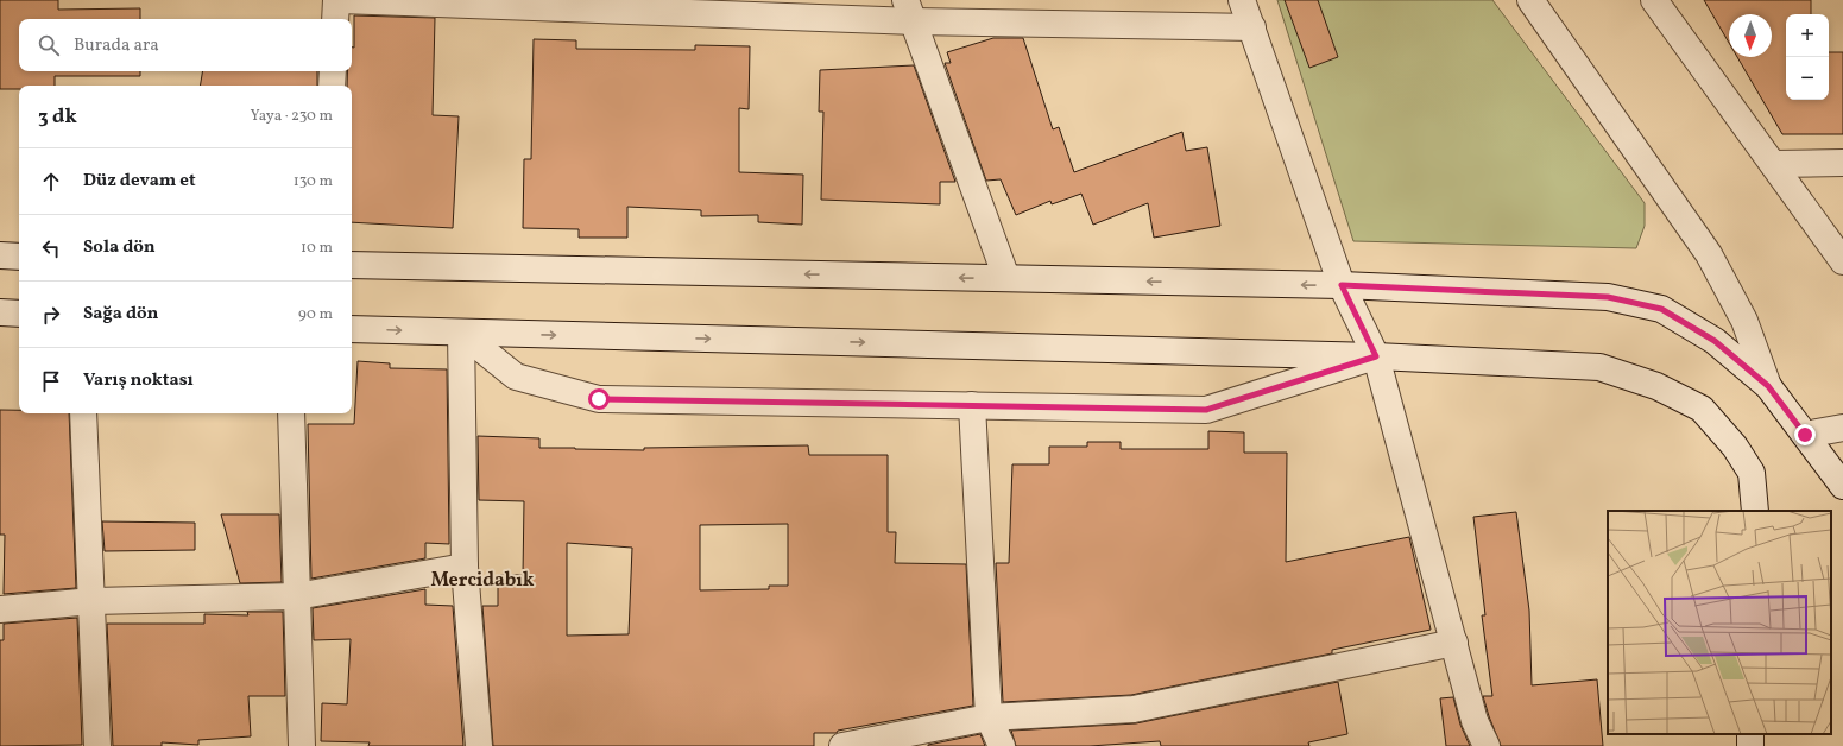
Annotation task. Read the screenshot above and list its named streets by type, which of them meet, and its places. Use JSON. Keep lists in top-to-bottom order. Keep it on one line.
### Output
{"districts":["Mercidabık"],"north":"bottom","page":{"map_buttons":["+","−"],"search":"Burada ara","heading":["3 dk","Yaya · 230 m"],"list":[["Düz devam et","130 m"],["Sola dön","10 m"],["Sağa dön","90 m"],"Varış noktası"]}}
